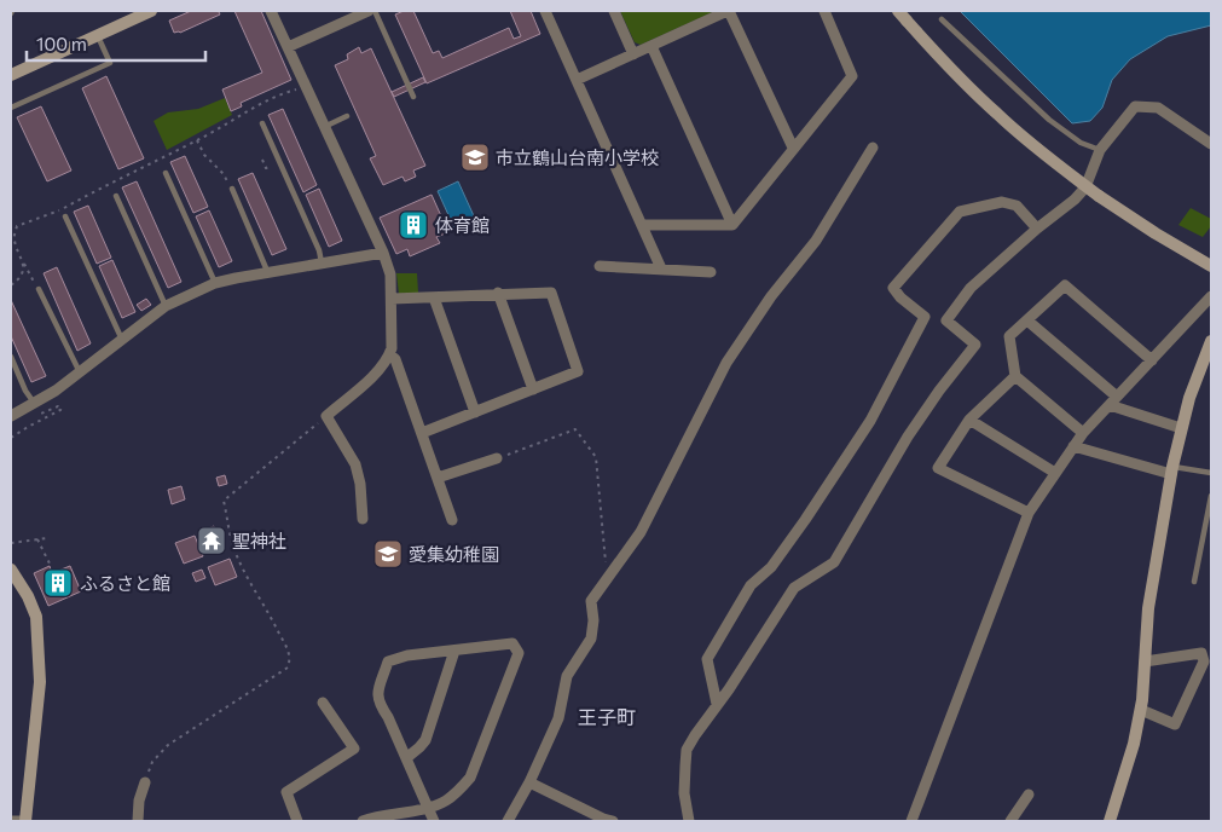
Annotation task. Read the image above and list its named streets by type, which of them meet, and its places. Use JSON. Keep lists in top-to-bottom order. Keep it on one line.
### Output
{"districts":["王子町"],"places":{"school or university":["市立鶴山台南小学校","愛集幼稚園"],"building":["体育館","ふるさと館"],"temple":["聖神社"]},"scale_bar":"100 m"}
